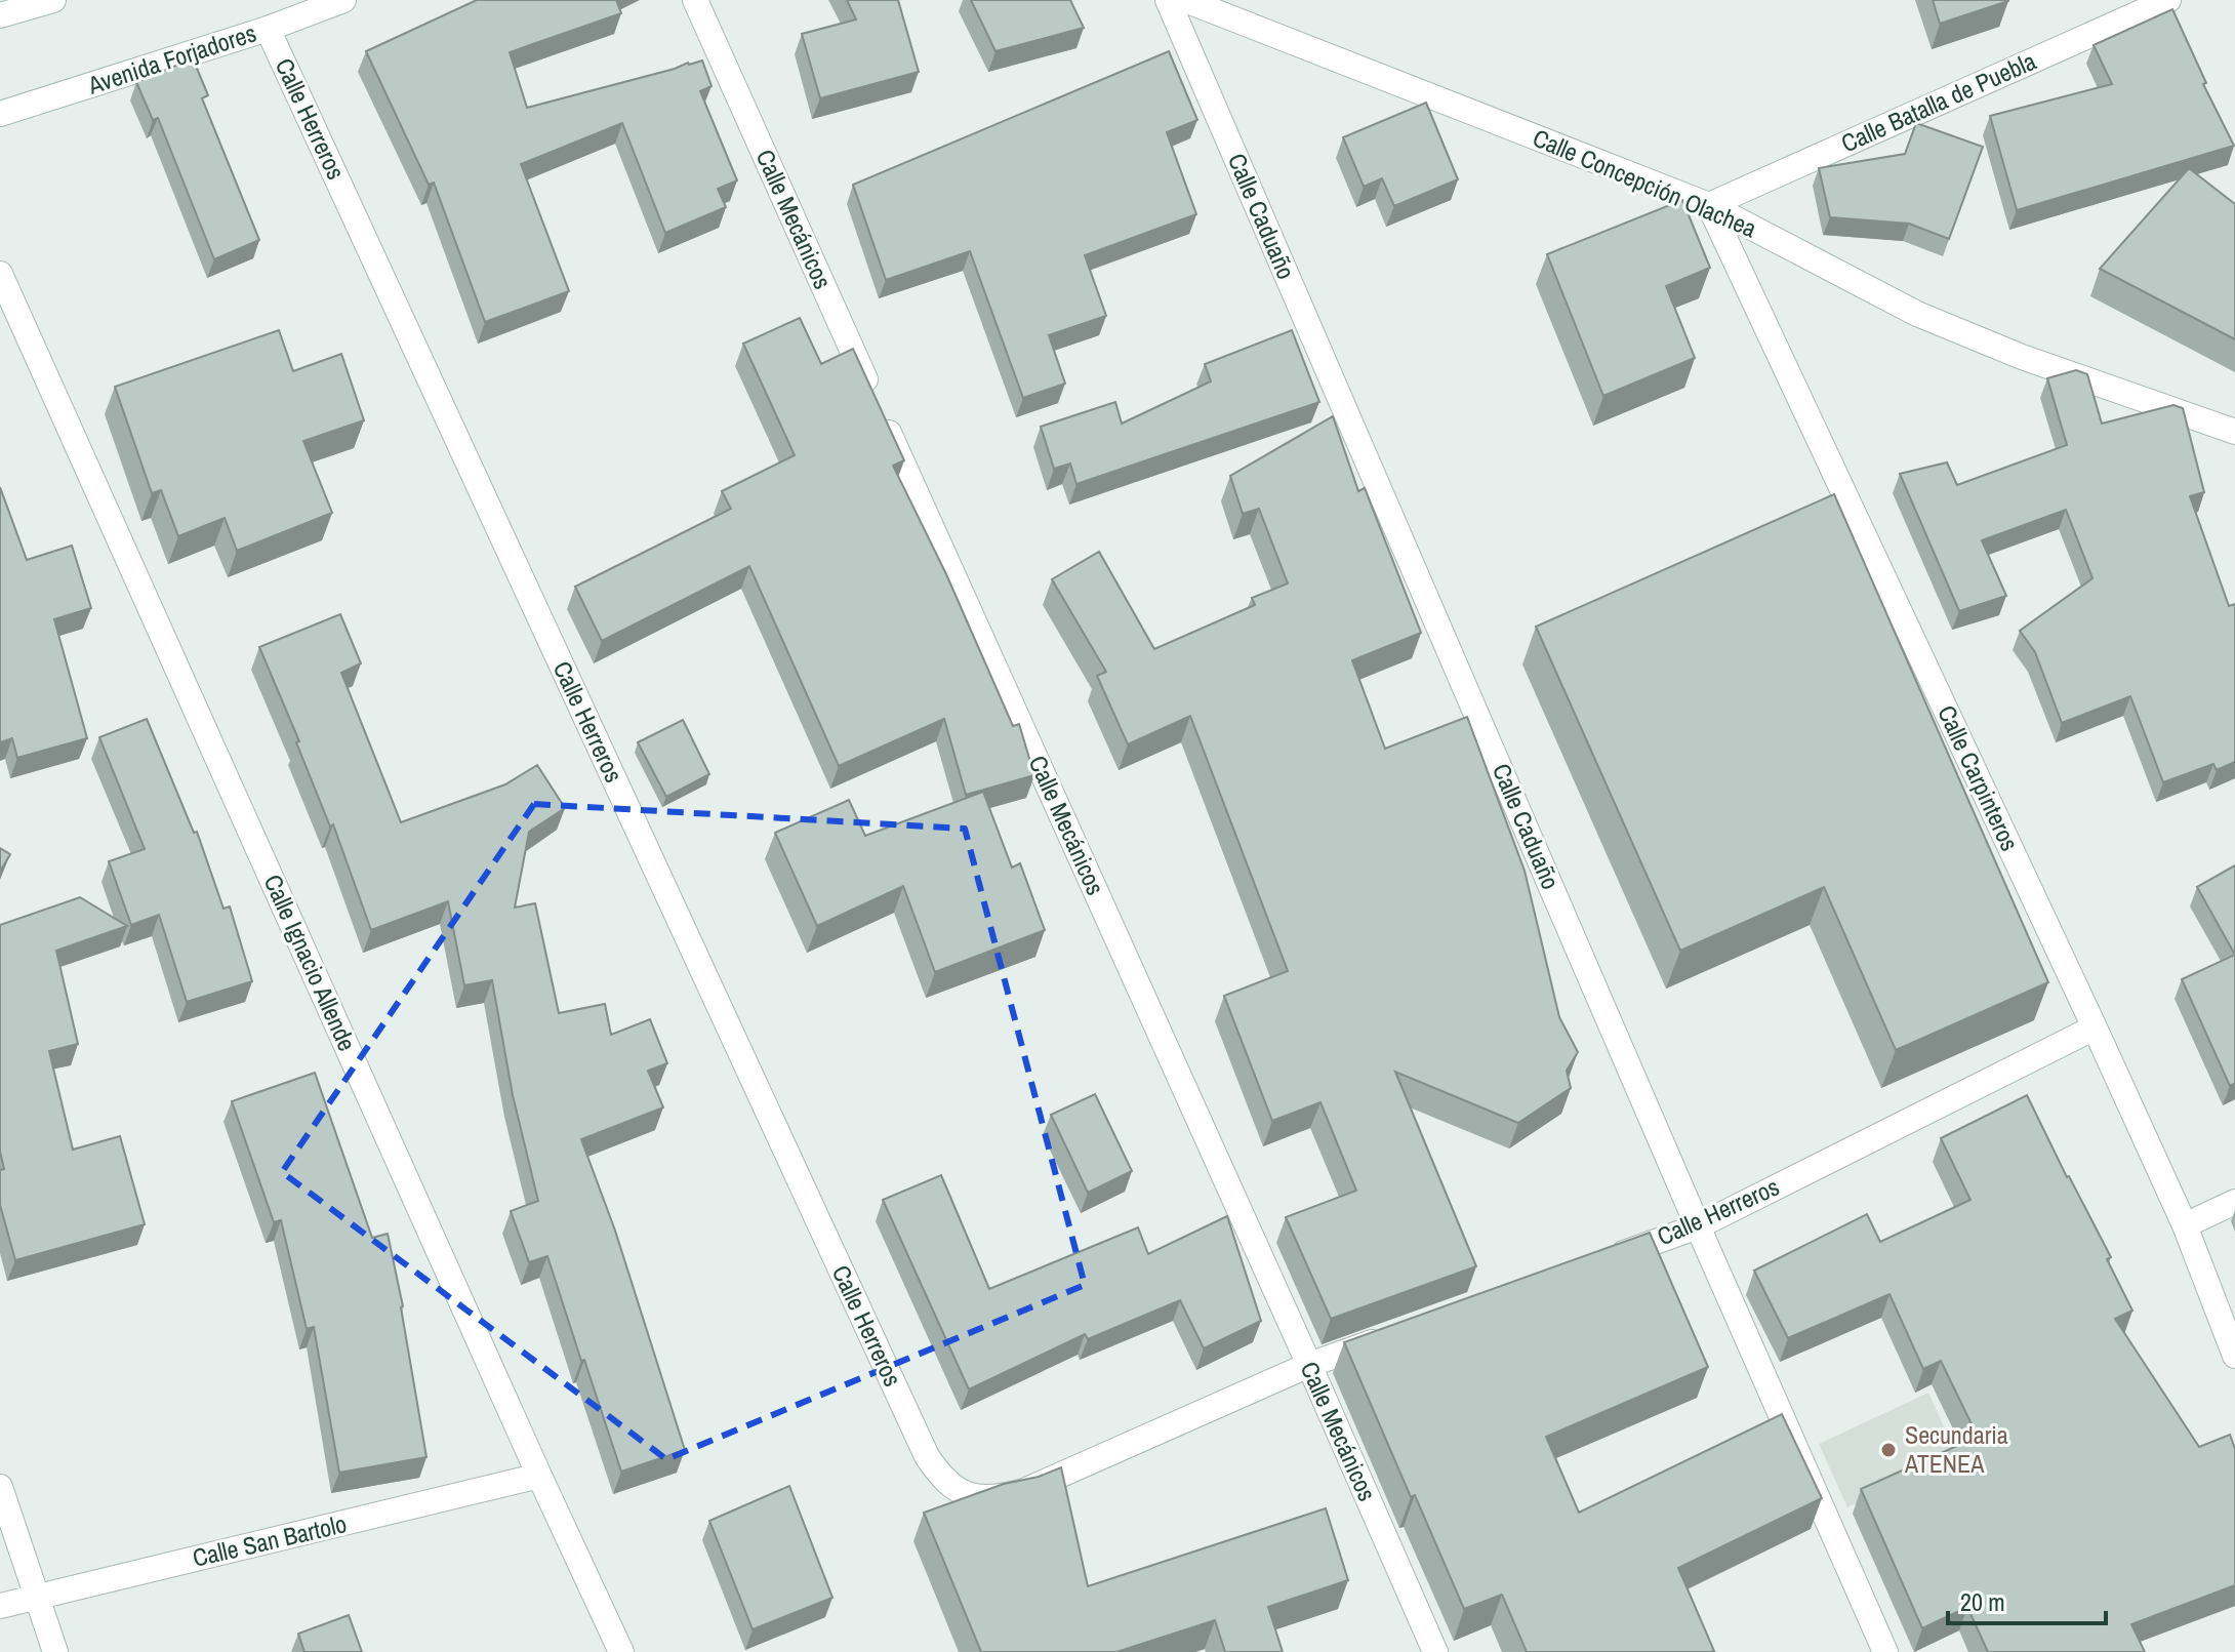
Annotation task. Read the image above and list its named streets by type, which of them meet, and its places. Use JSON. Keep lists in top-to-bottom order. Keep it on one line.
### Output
{"streets":{"street":["Avenida Forjadores","Calle Batalla de Puebla","Calle Herreros","Calle Concepción Olachea","Calle Caduaño","Calle Mecánicos","Calle Carpinteros","Calle Ignacio Allende","Calle San Bartolo"]},"crossings":[["Avenida Forjadores","Calle Herreros"],["Calle Batalla de Puebla","Calle Concepción Olachea"],["Calle Batalla de Puebla","Calle Carpinteros"],["Calle Herreros","Calle Caduaño"],["Calle Herreros","Calle Mecánicos"],["Calle Herreros","Calle Carpinteros"],["Calle Concepción Olachea","Calle Carpinteros"],["Calle Ignacio Allende","Calle San Bartolo"]],"places":["Secundaria ATENEA"],"scale_bar":"20 m"}
